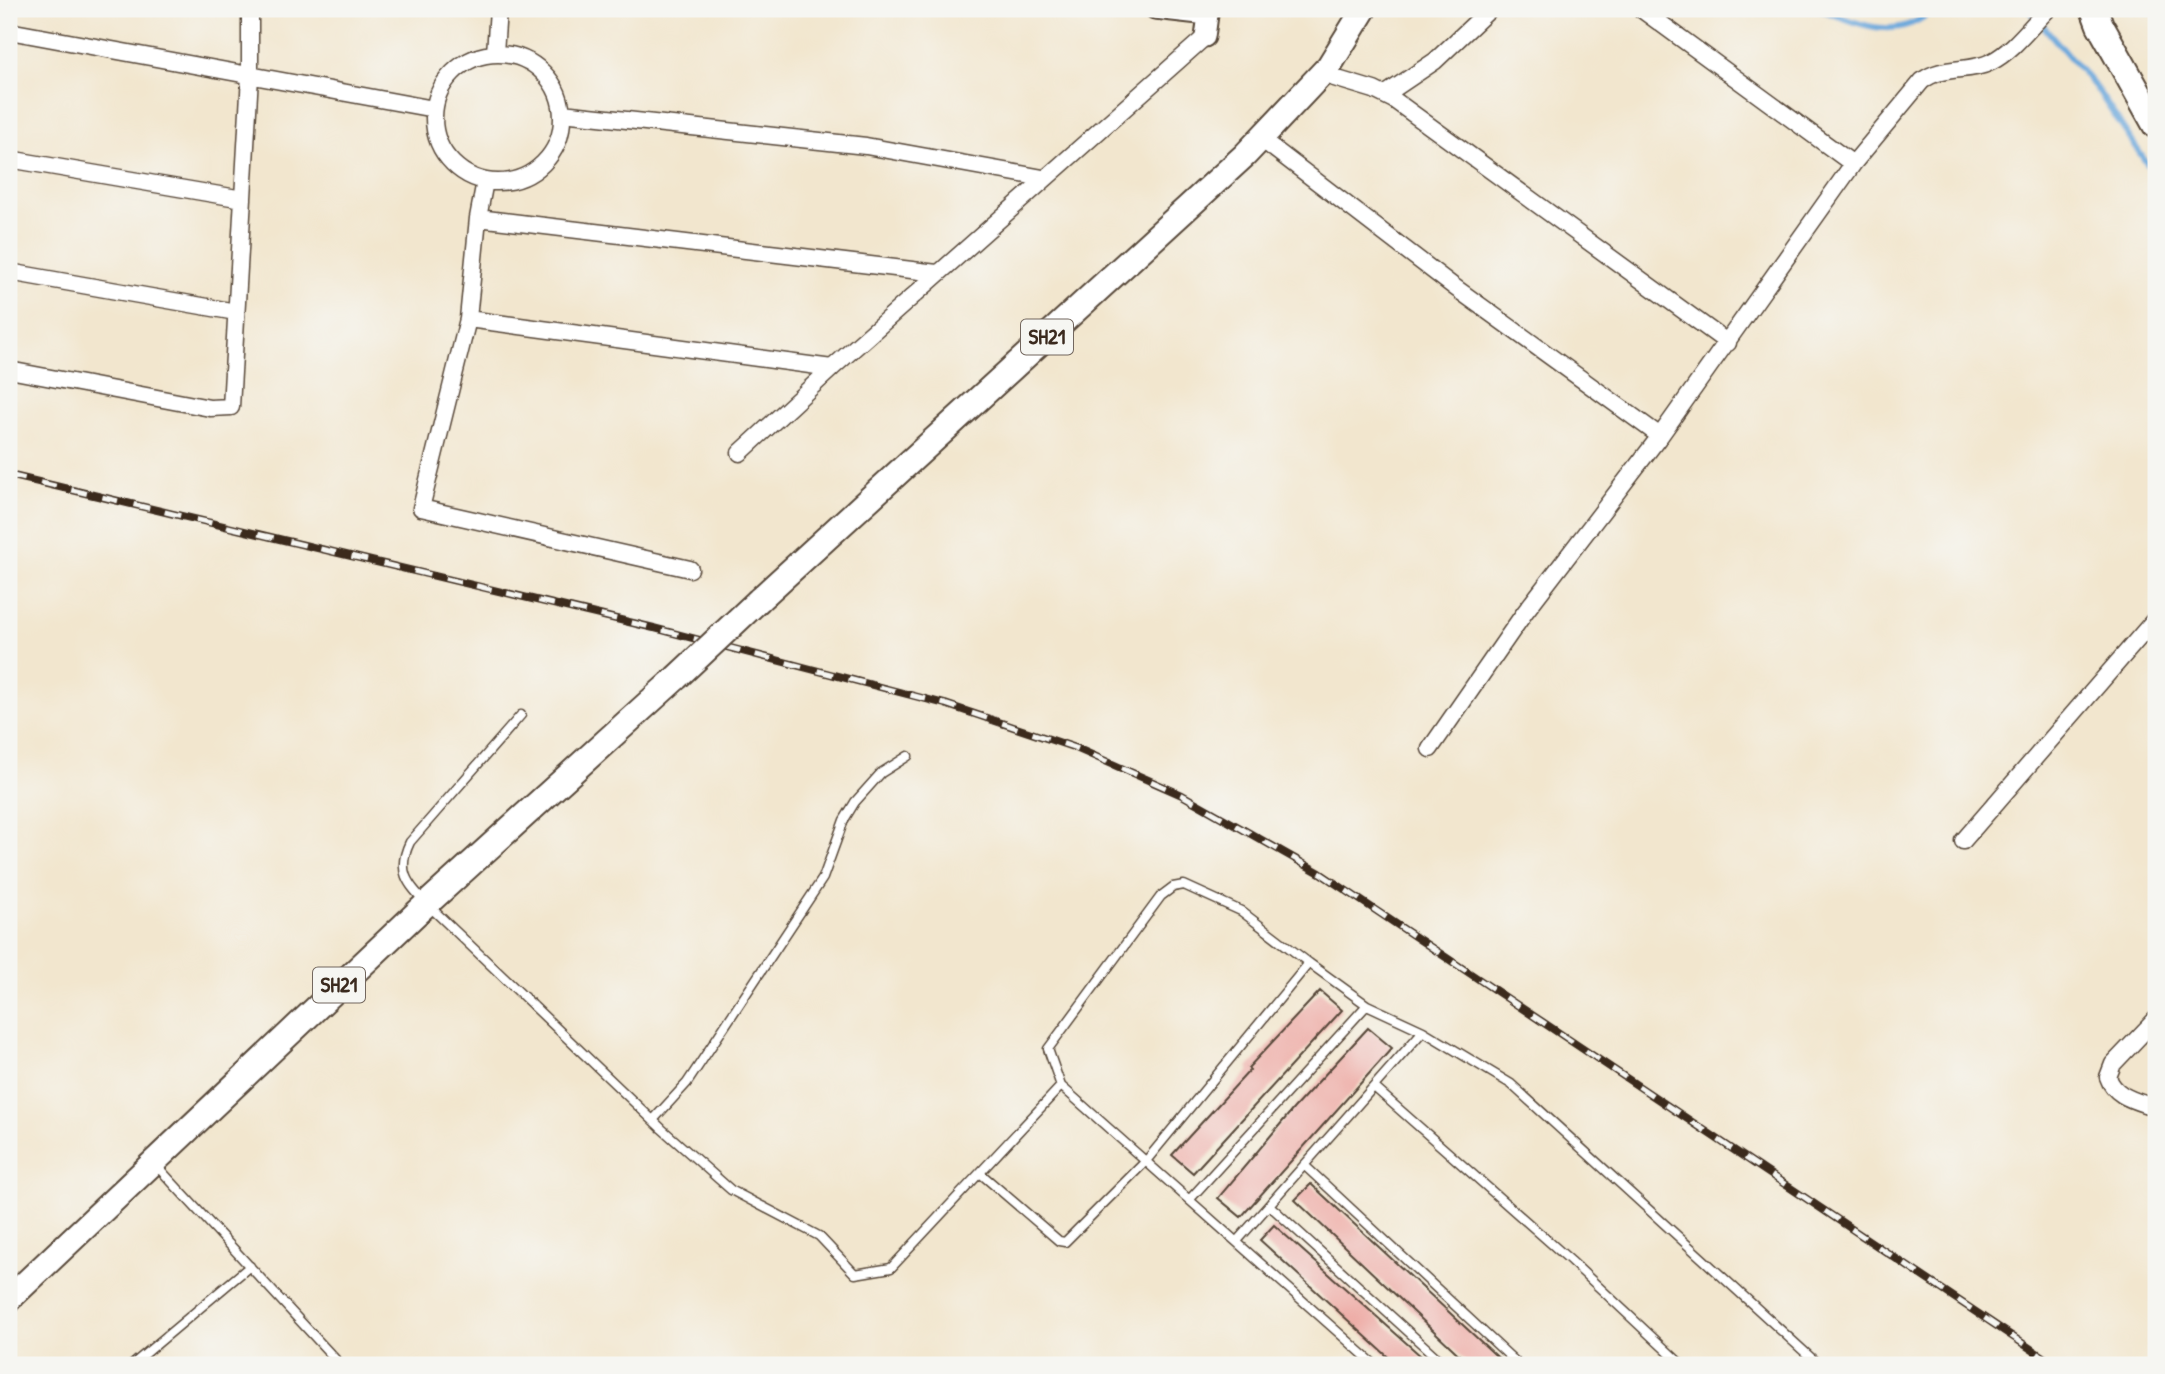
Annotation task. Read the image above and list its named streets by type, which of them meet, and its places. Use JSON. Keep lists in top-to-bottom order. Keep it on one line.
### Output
{"streets":{"main road":["SH21"]}}
